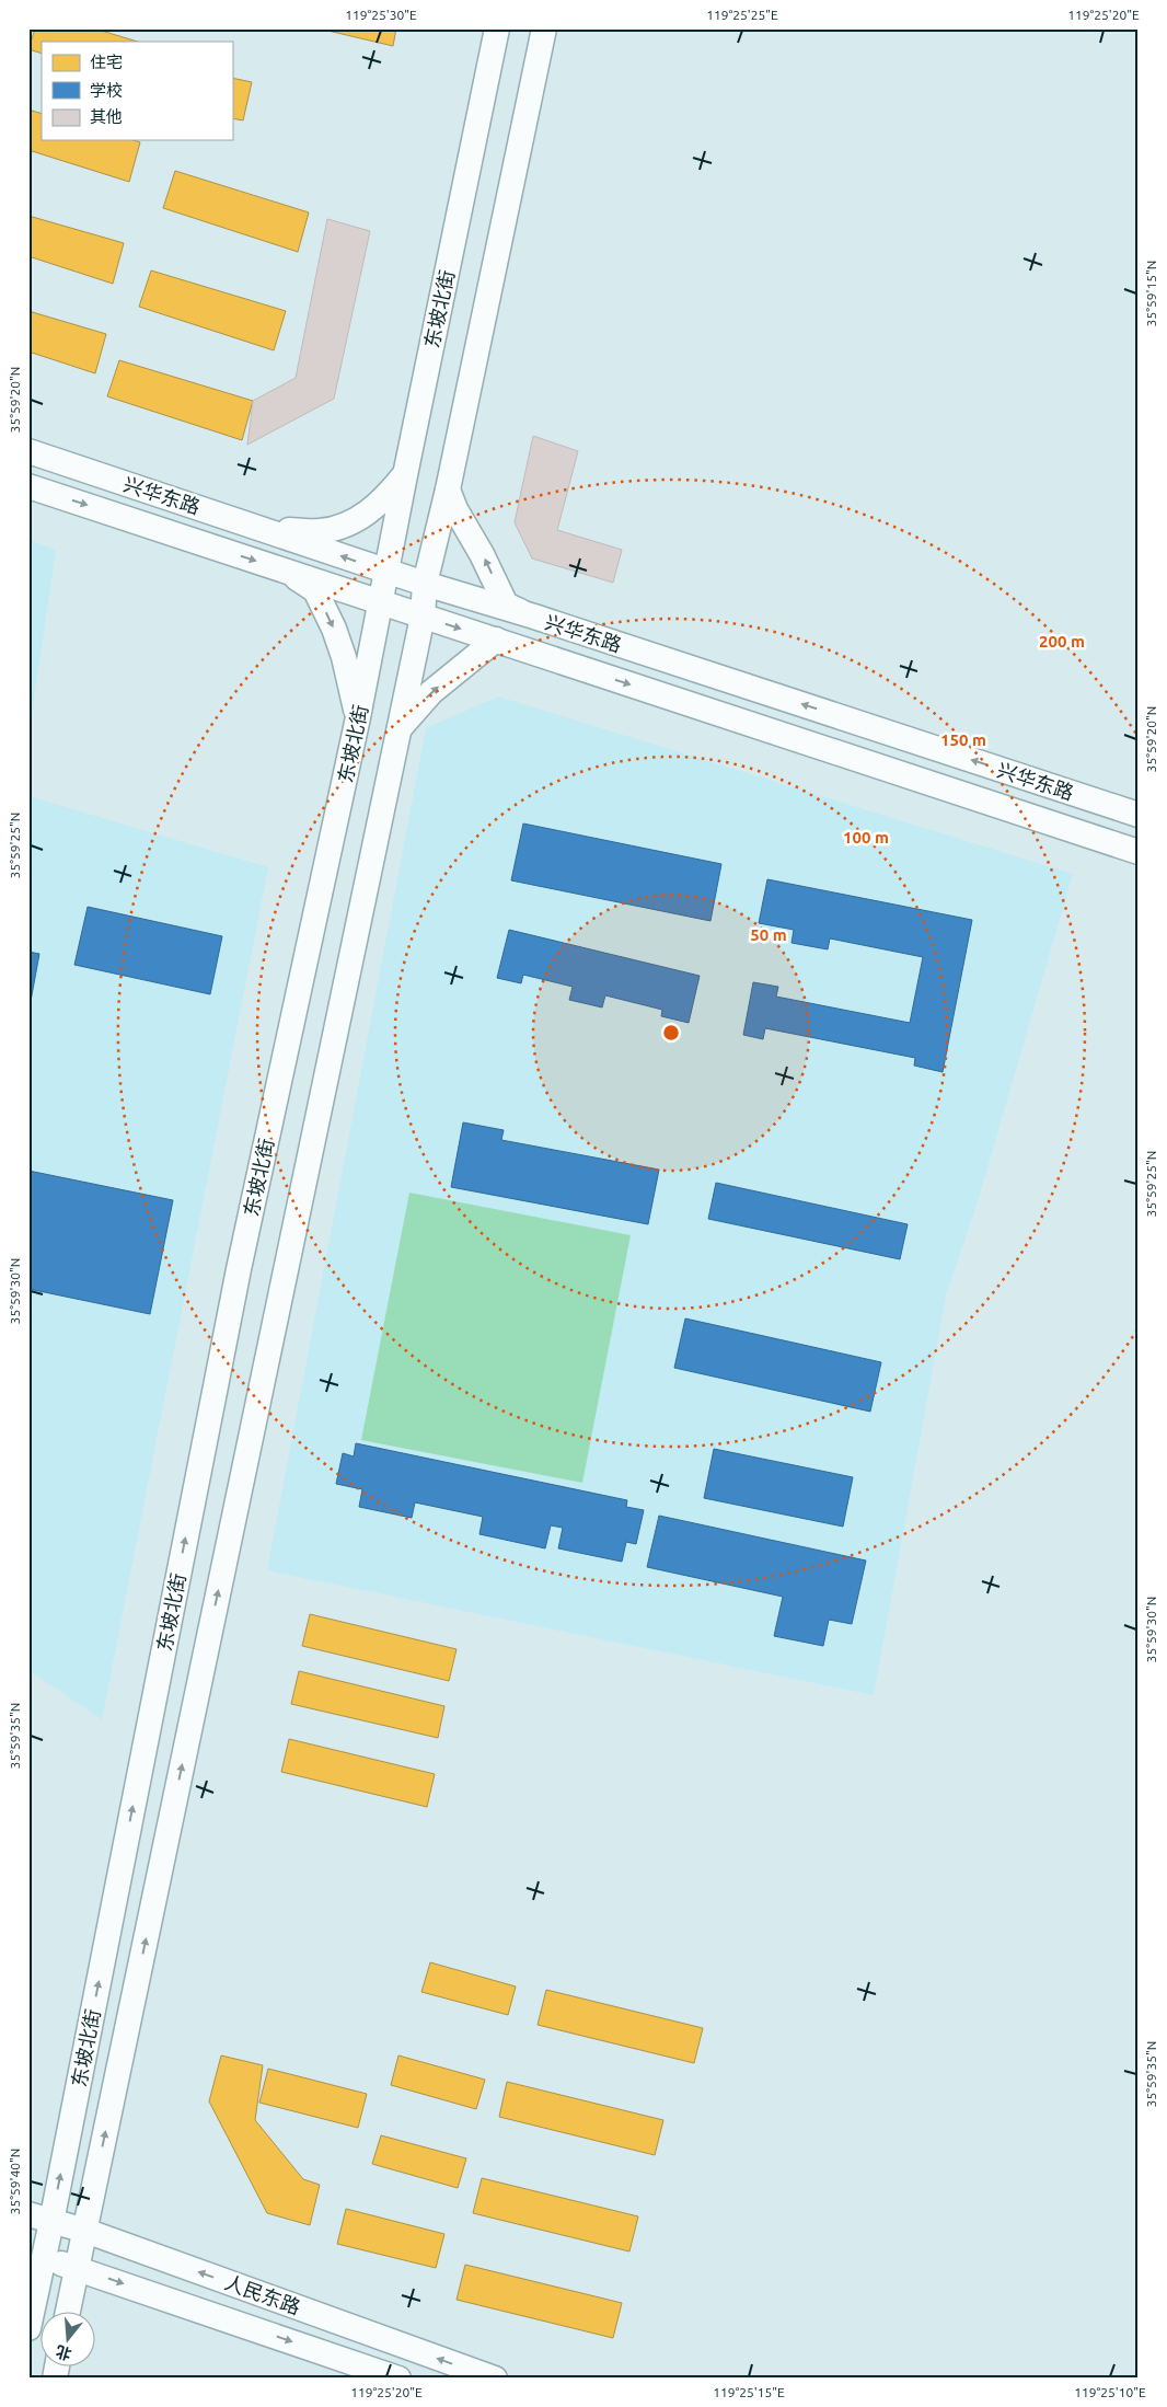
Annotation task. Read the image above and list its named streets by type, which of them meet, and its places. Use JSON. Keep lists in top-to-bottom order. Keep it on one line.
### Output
{"streets":{"main road":["东坡北街","兴华东路","人民东路"]},"crossings":[["东坡北街","兴华东路"],["东坡北街","人民东路"]],"one_way":["东坡北街"],"legend":["住宅","学校","其他"],"north":"bottom","coordinates":["119°25'30\"E","119°25'25\"E","119°25'20\"E","35°59'15\"N","35°59'20\"N","35°59'25\"N","35°59'30\"N","35°59'35\"N","35°59'40\"N","119°25'15\"E","119°25'10\"E"],"rings":["200 m","150 m","100 m","50 m"]}
